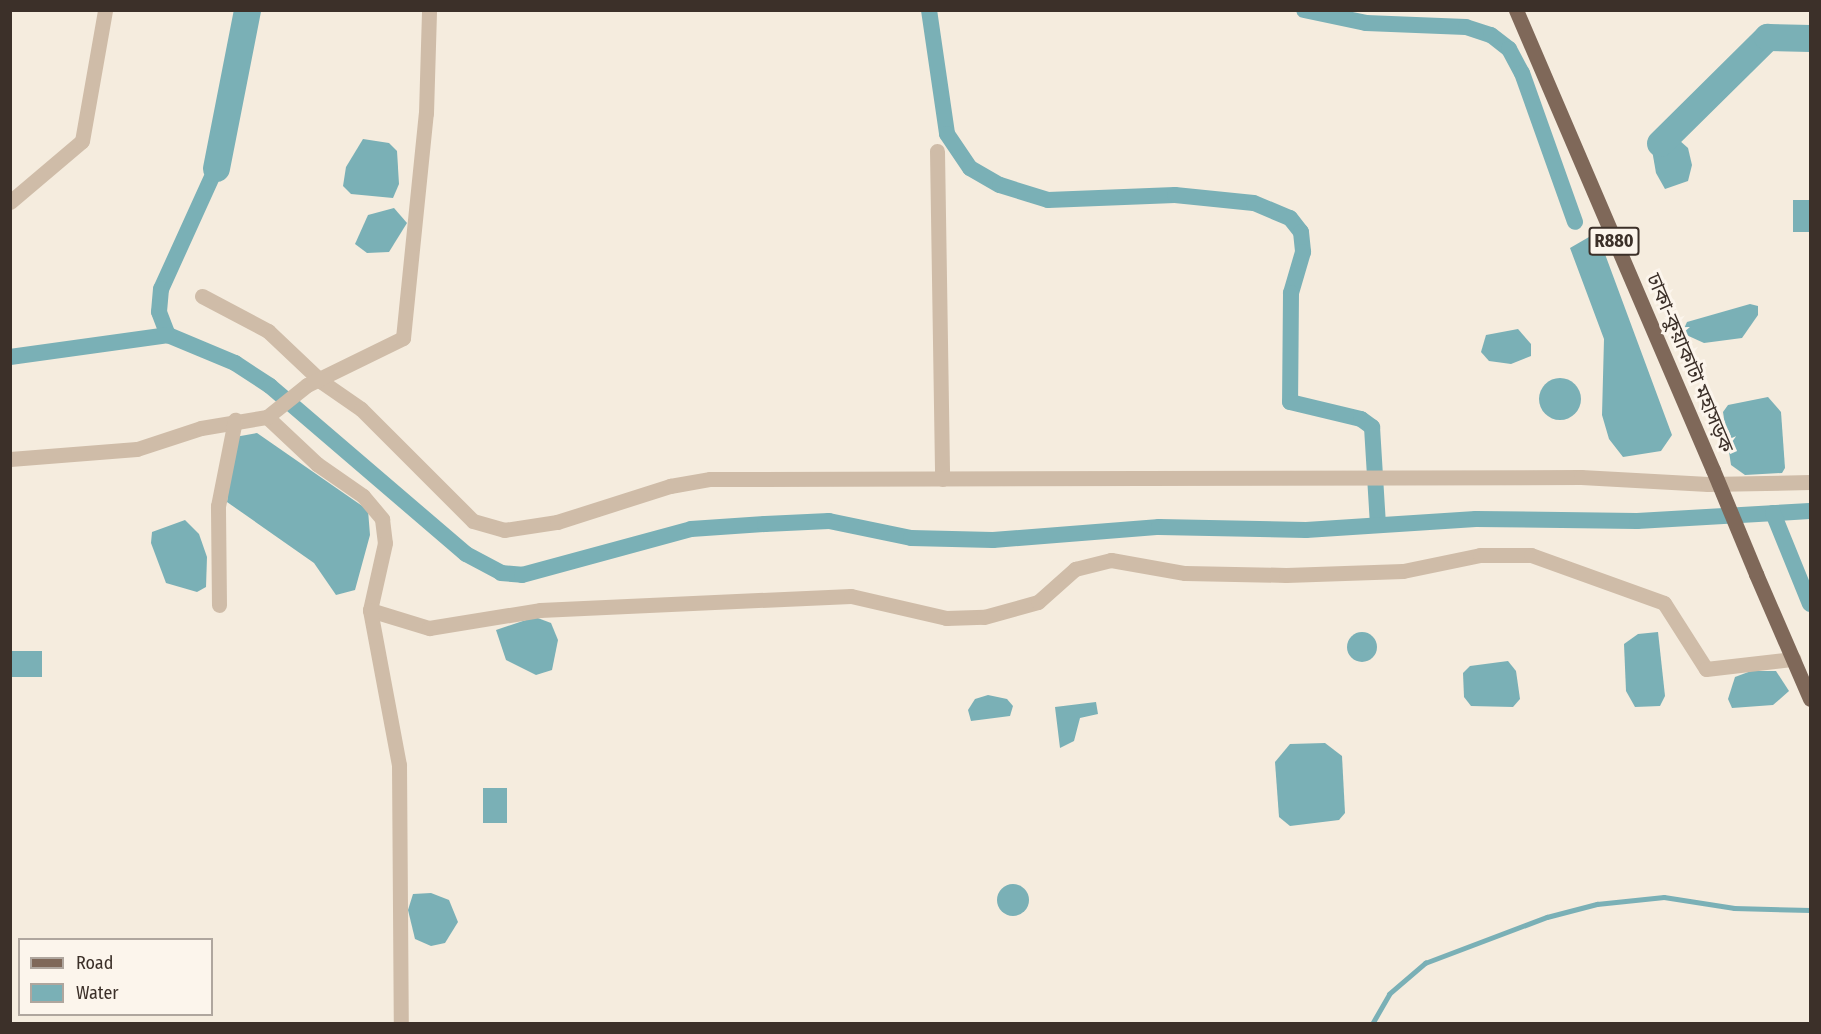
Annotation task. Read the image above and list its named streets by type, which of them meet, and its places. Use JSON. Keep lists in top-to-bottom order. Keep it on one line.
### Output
{"streets":{"main road":["R880","ঢাকা-কুয়াকাটা মহাসড়ক"]},"legend":["Road","Water"]}
